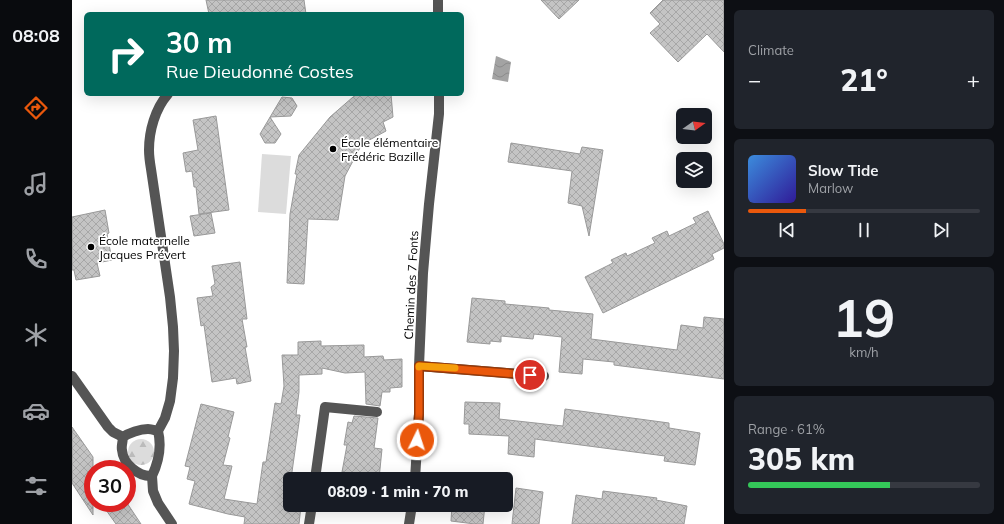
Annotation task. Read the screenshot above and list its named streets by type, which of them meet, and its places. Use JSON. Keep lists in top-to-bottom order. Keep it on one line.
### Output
{"streets":{"street":["Chemin des 7 Fonts"]},"places":["École élémentaire Frédéric Bazille","École maternelle Jacques Prévert"],"north":"right","page":{"tabs":"08:08","tile":["Climate",["19","km/h"],["Range · 61%","305 km"]],"turn":["30 m","Rue Dieudonné Costes"],"heat":["−","21°","+"],"song":["Slow Tide","Marlow"],"limit":"30","trip":"08:09 · 1 min · 70 m"}}
